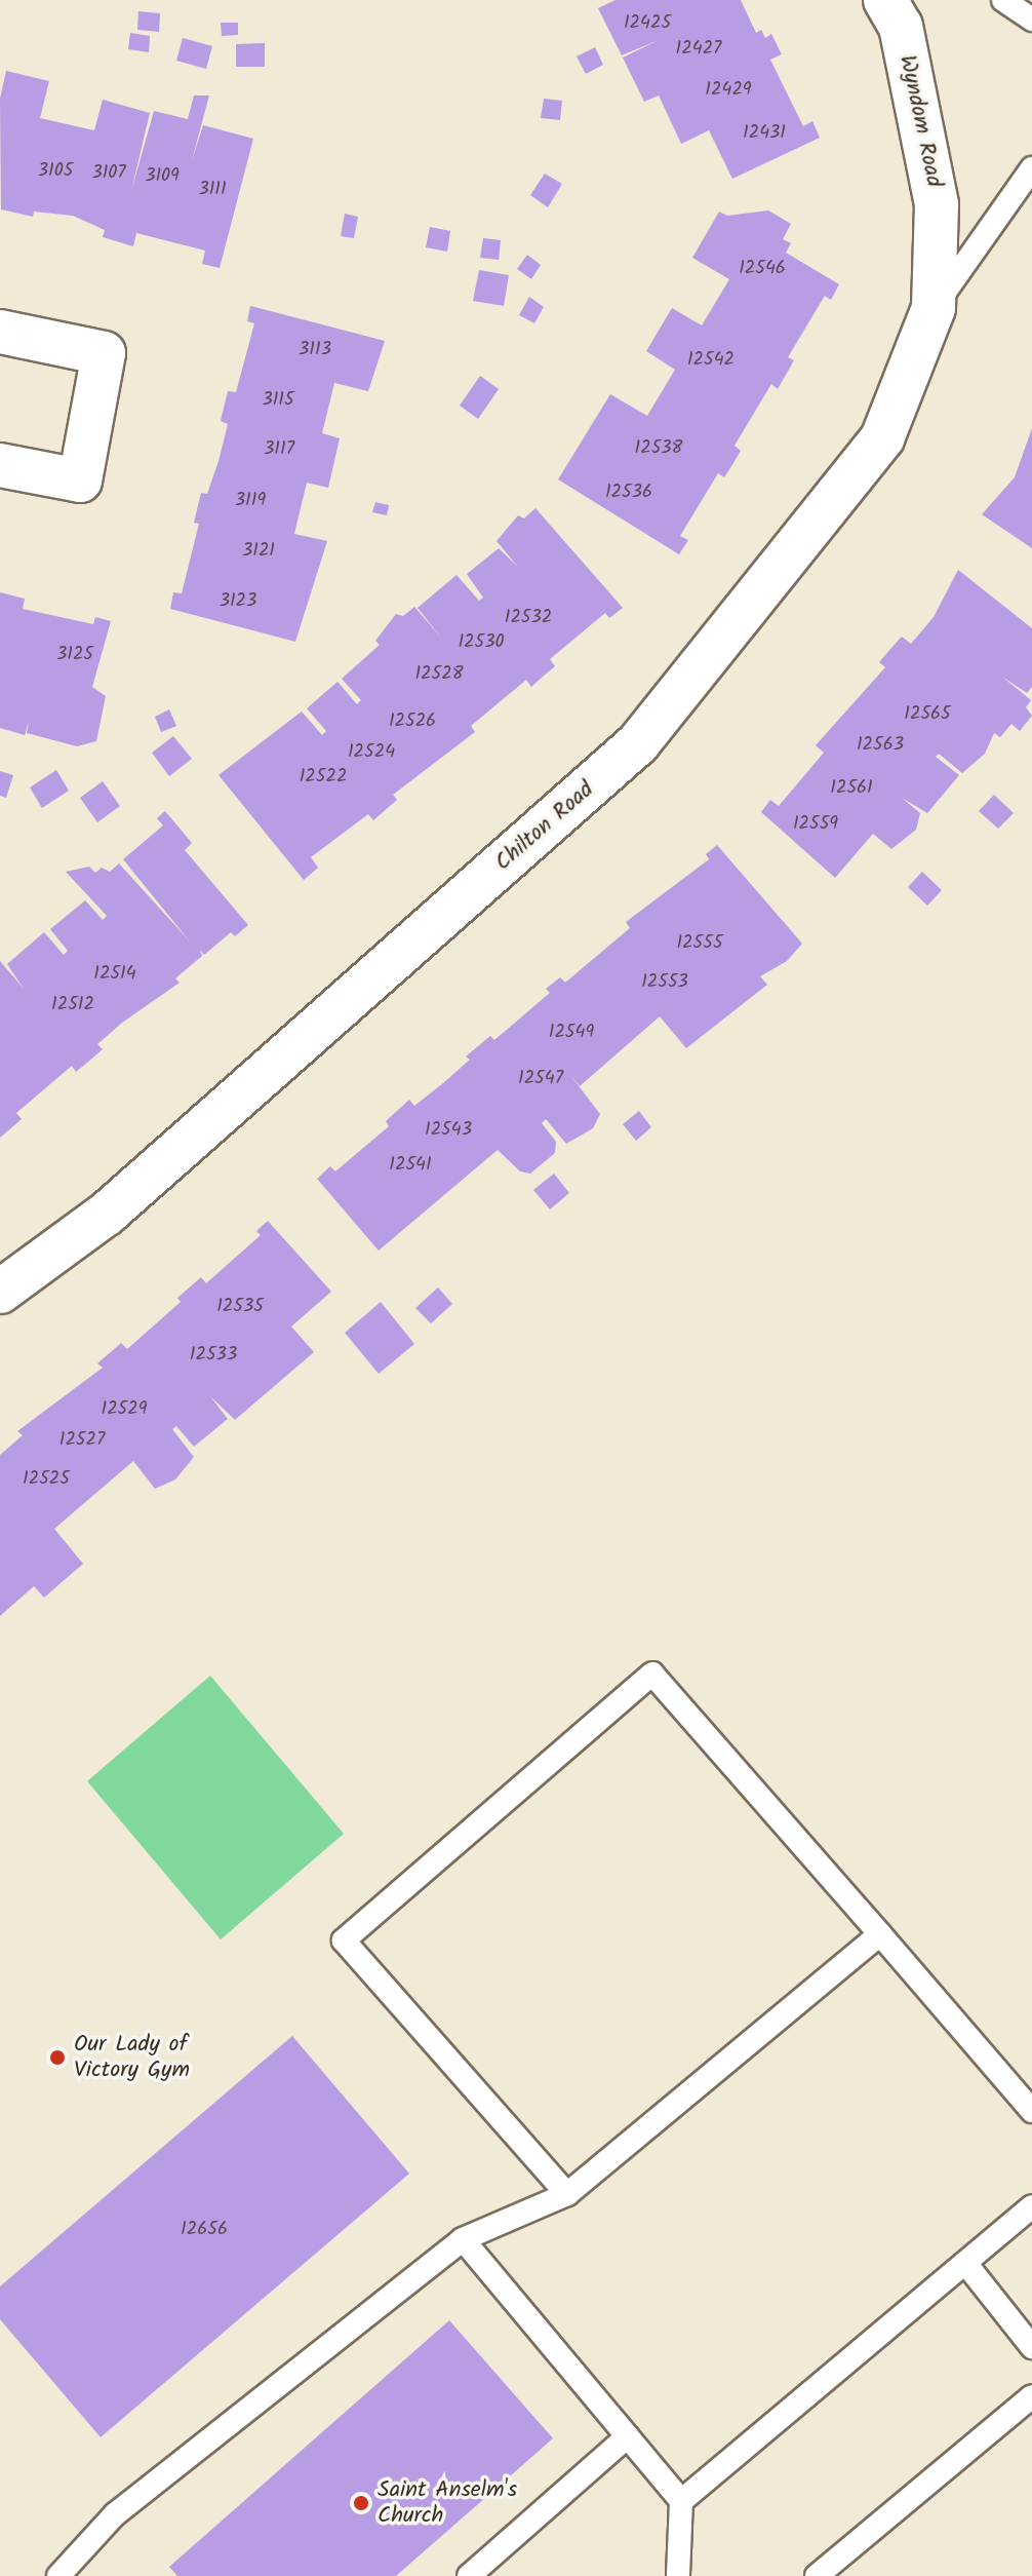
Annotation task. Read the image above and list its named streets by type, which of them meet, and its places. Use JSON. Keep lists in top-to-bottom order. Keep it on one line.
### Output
{"streets":{"street":["Wyndom Road","Chilton Road"]},"crossings":[["Wyndom Road","Chilton Road"]],"places":["Our Lady of Victory Gym","Saint Anselm's Church"],"house_numbers":["12425","12427","12429","12431","3105","3107","3109","3111","12546","3113","12542","3115","12538","3117","12536","3119","3121","3123","12532","12530","3125","12528","12565","12526","12563","12524","12522","12561","12559","12555","12514","12553","12512","12549","12547","12543","12541","12535","12533","12529","12527","12525","12656"]}
